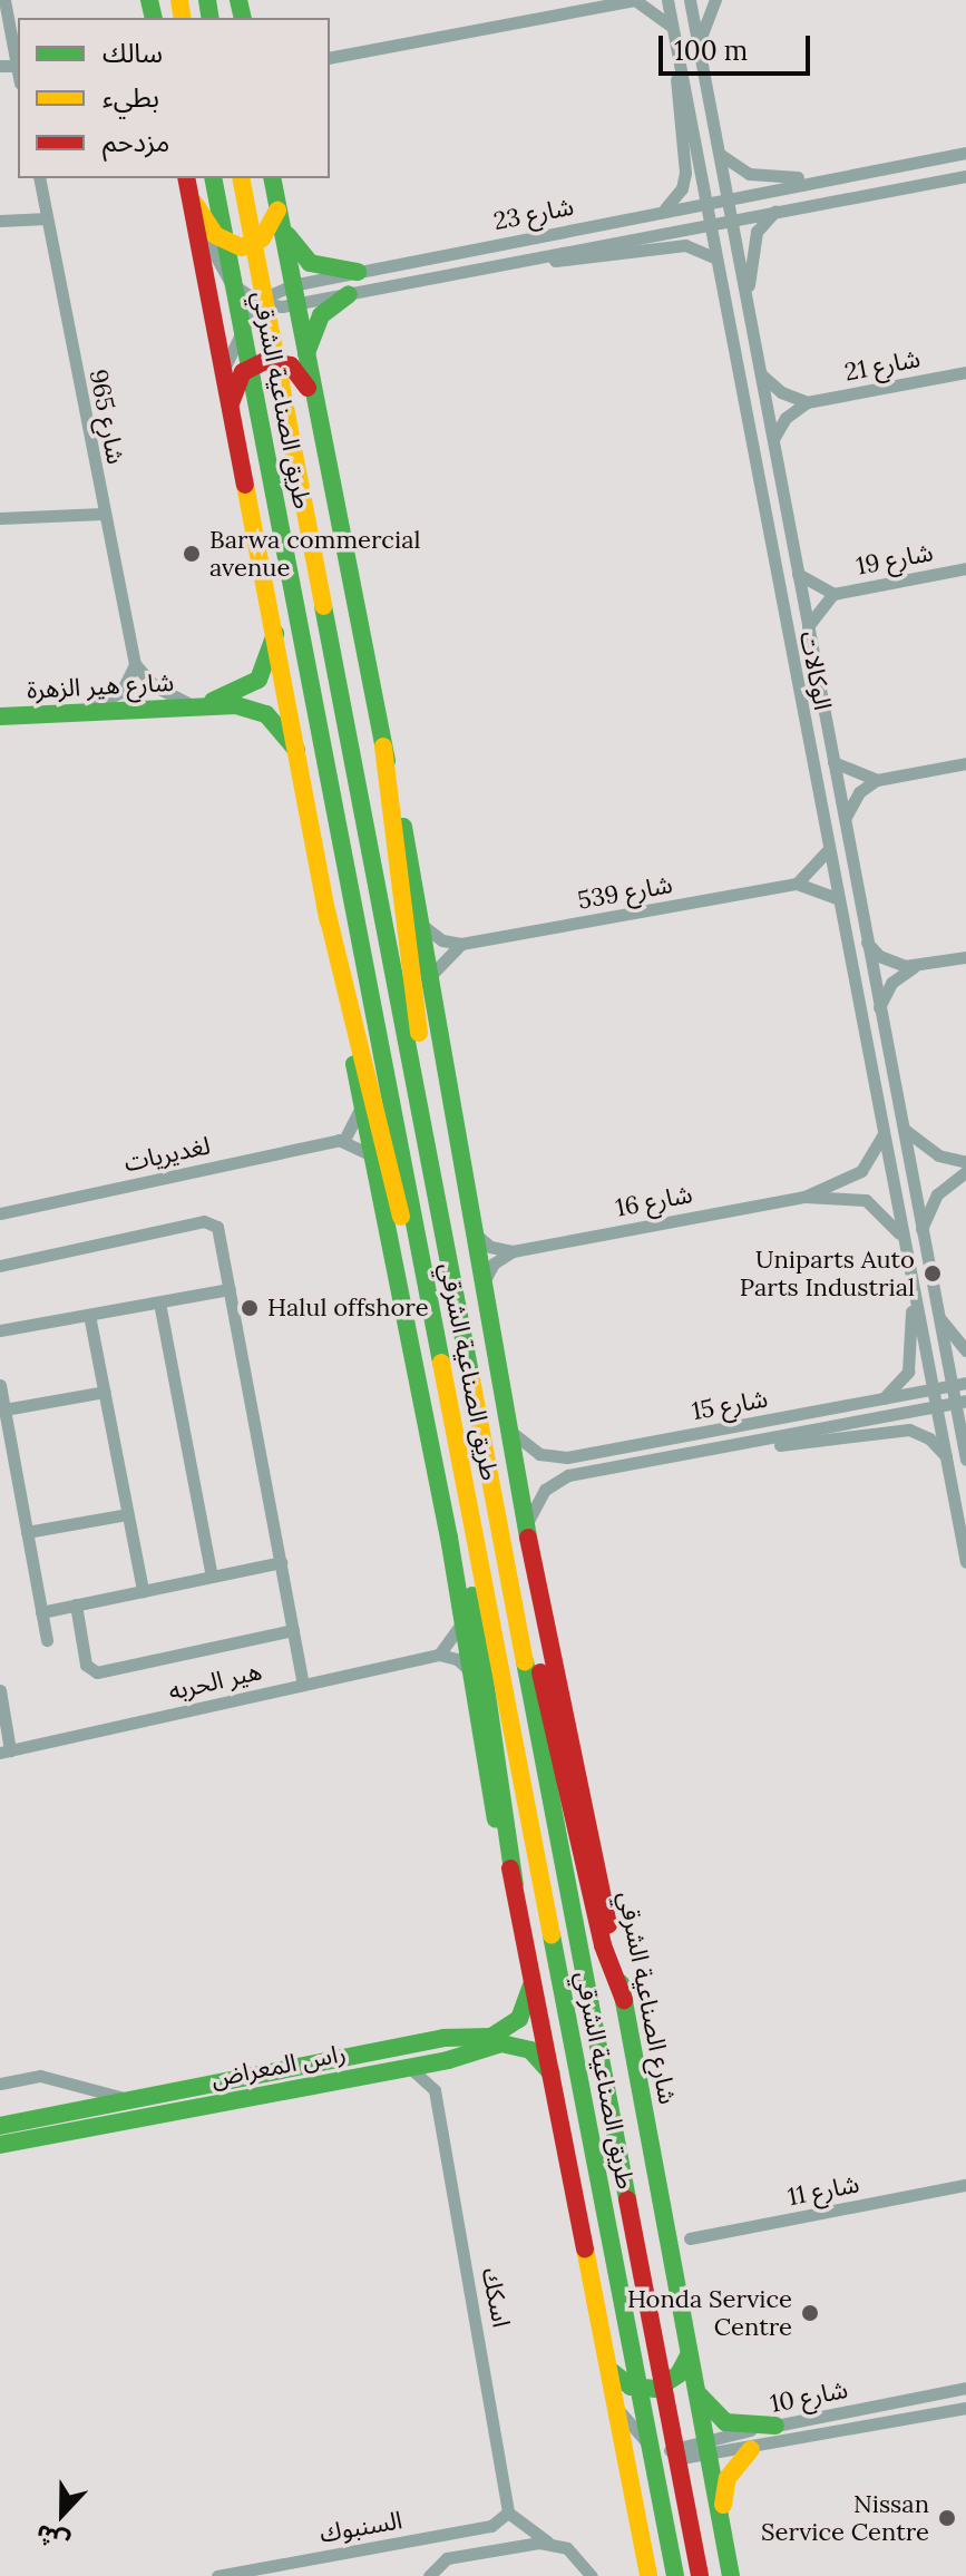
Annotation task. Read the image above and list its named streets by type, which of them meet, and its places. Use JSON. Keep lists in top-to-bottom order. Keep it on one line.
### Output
{"streets":{"main road":["طريق الصناعية الشرقي","شارع هير الزهرة","شارع الصناعية الشرقي","راس المعراض"],"street":["شارع 23","شارع 21","شارع 965","شارع 19","الوكالات","شارع 539","لغديريات","شارع 16","شارع 15","هير الحربه","شارع 11","اسكك","شارع 10","السنبوك"]},"crossings":[["شارع 23","طريق الصناعية الشرقي"],["شارع 23","الوكالات"],["طريق الصناعية الشرقي","شارع 15"],["طريق الصناعية الشرقي","شارع الصناعية الشرقي"],["شارع 19","الوكالات"],["الوكالات","شارع 16"],["الوكالات","شارع 15"],["شارع 15","شارع الصناعية الشرقي"],["شارع الصناعية الشرقي","شارع 10"],["اسكك","السنبوك"]],"places":["Barwa commercial avenue","Uniparts Auto Parts Industrial","Halul offshore","Honda Service Centre","Nissan Service Centre"],"legend":["سالك","بطيء","مزدحم"],"scale_bar":"100 m","north":"bottom"}
